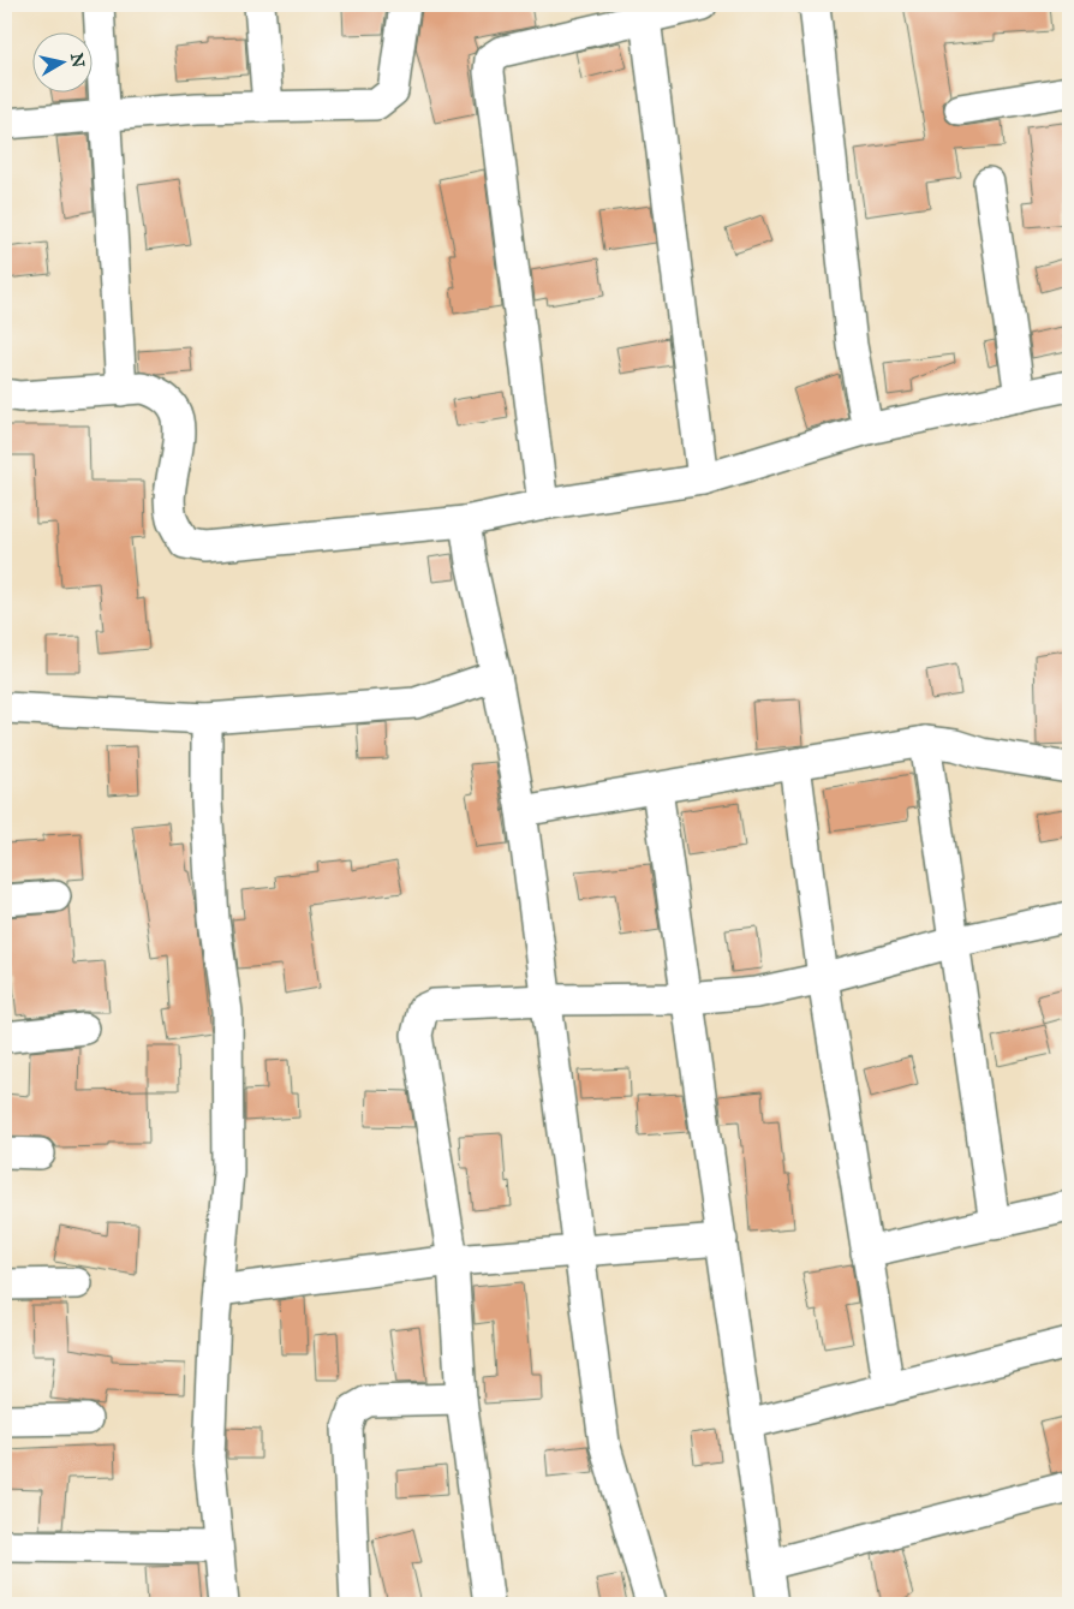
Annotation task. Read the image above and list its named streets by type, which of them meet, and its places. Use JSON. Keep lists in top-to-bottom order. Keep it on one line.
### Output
{"north":"right"}
